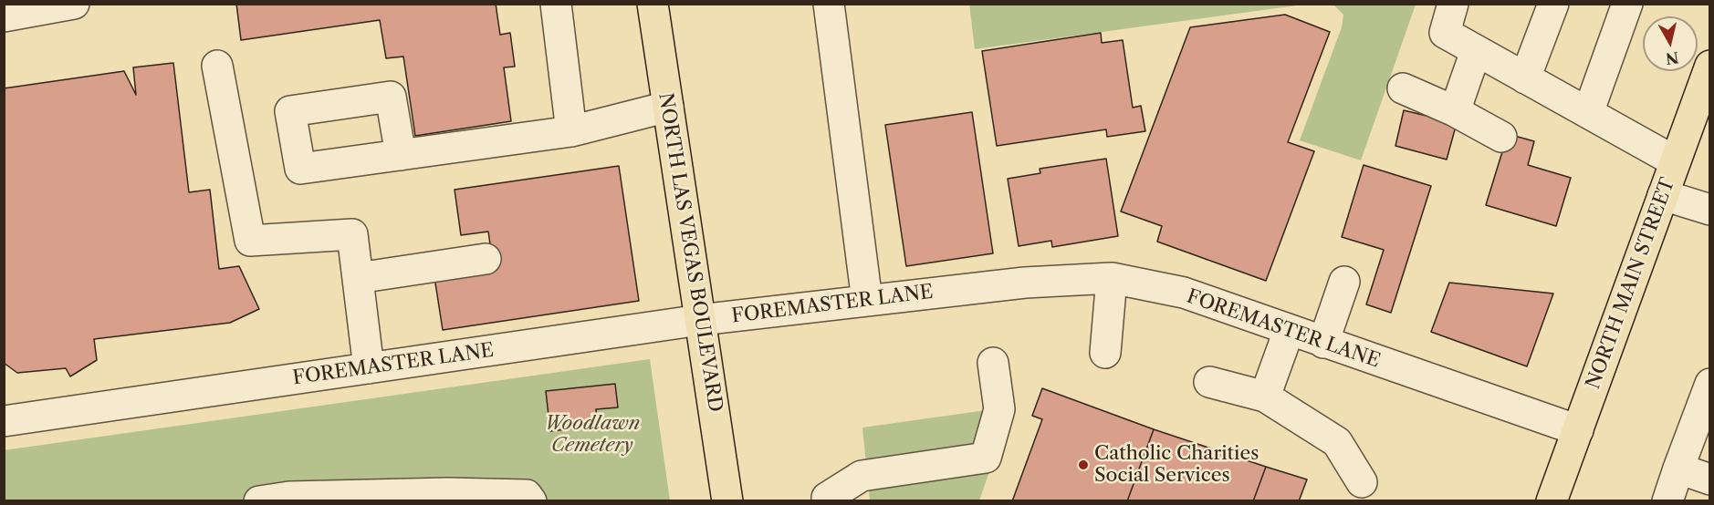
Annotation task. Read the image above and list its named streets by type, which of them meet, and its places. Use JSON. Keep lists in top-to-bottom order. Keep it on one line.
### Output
{"streets":{"main road":["NORTH LAS VEGAS BOULEVARD","NORTH MAIN STREET"],"street":["FOREMASTER LANE"]},"crossings":[["NORTH LAS VEGAS BOULEVARD","FOREMASTER LANE"],["NORTH MAIN STREET","FOREMASTER LANE"]],"parks":["Woodlawn Cemetery"],"places":["Catholic Charities Social Services"],"north":"bottom"}
